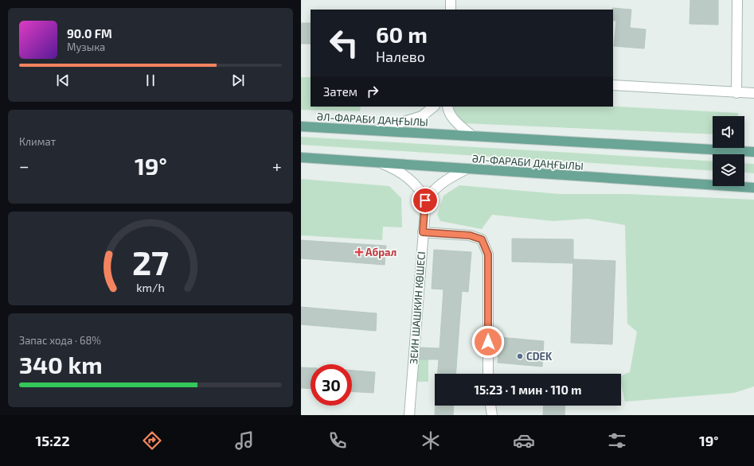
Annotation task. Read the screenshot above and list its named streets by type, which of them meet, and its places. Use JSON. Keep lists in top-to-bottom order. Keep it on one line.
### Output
{"streets":{"main road":["ӘЛ-ФАРАБИ ДАҢҒЫЛЫ"],"street":["ЗЕИН ШАШКИН КӨШЕСІ"]},"places":{"health":["Абрал"],"other":["CDEK"]},"page":{"turn":["60 m","Налево"],"song":["90.0 FM","Музыка"],"then":"Затем","tile":["Климат",["Запас хода · 68%","340 km"]],"heat":["−","19°","+"],"limit":"30","trip":"15:23 · 1 мин · 110 m","tabs":["15:22","19°"],"gauge":["27","km/h"]}}
